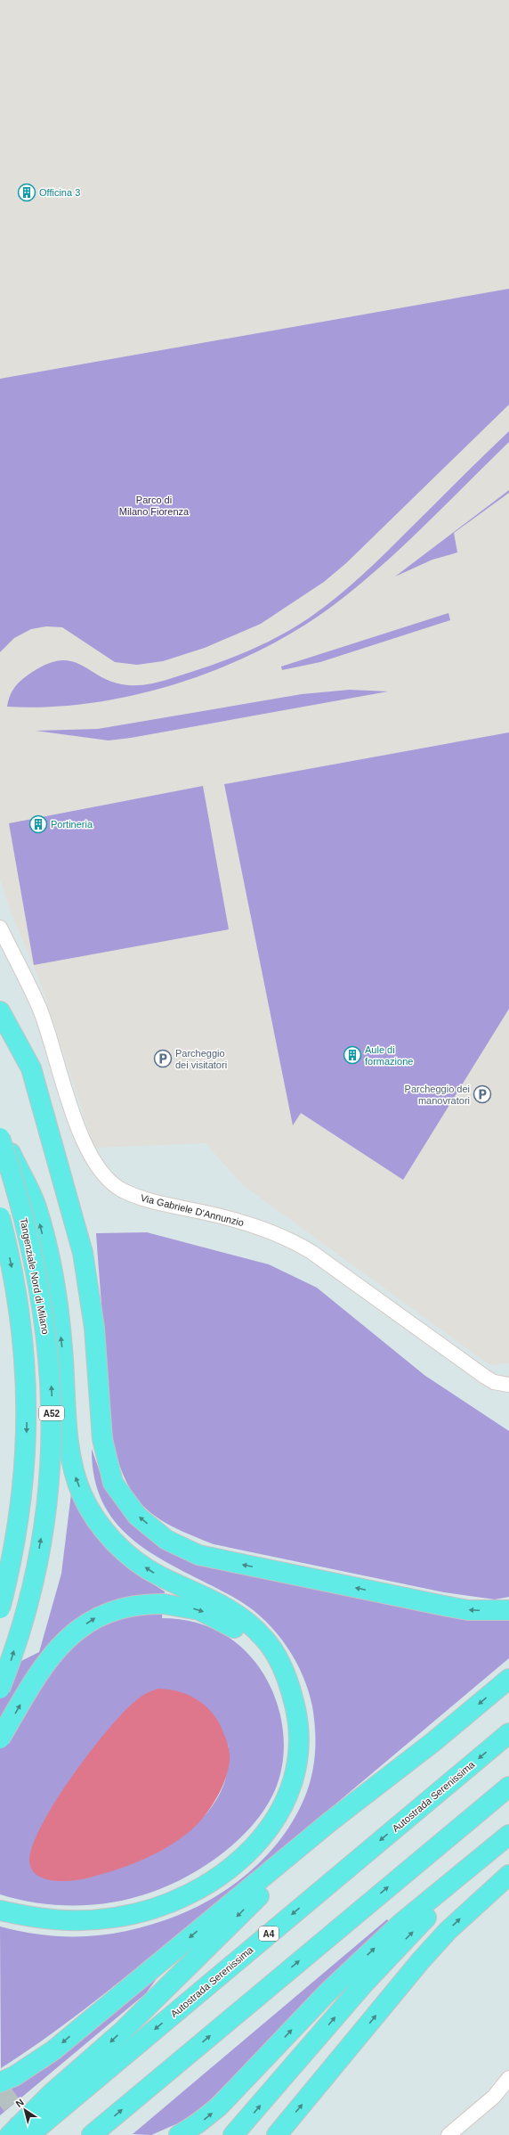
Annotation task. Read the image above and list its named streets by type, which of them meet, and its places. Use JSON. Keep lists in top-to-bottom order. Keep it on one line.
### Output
{"streets":{"highway":["Tangenziale Nord di Milano","A52","Autostrada Serenissima","A4"],"street":["Via Gabriele D'Annunzio"]},"parks":["Parco di Milano Fiorenza"],"places":{"building":["Officina 3","Portineria","Aule di formazione"],"parking":["Parcheggio dei visitatori","Parcheggio dei manovratori"]},"north":"top left"}
